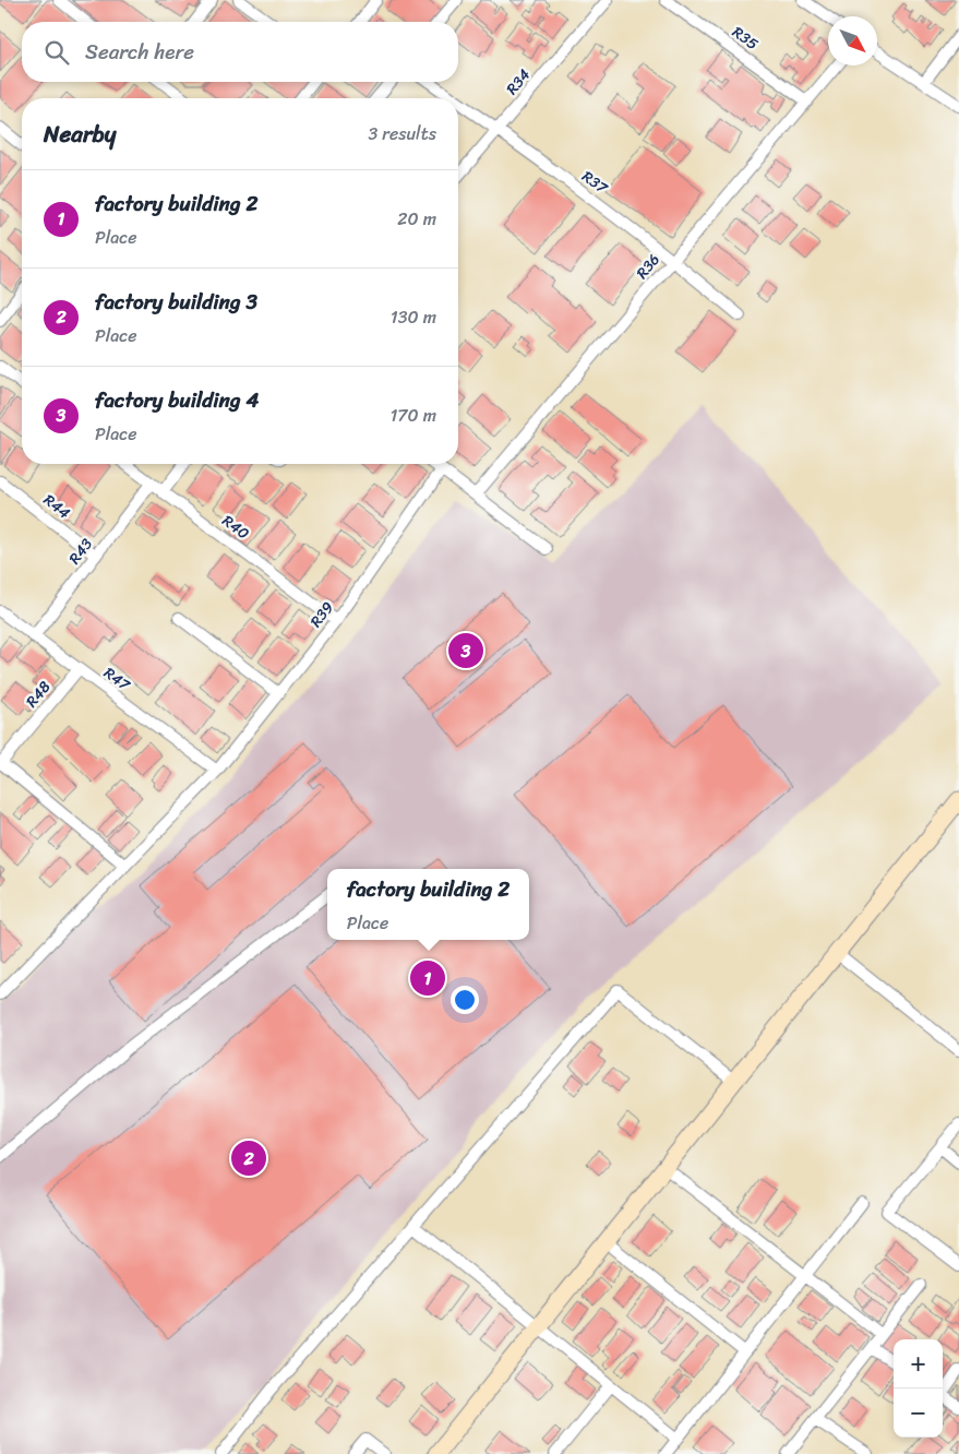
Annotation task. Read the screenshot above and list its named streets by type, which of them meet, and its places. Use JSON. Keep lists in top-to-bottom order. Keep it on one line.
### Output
{"streets":{"street":["R35","R34","R37","R36","R44","R40","R43","R39","R47","R48"]},"crossings":[["R35","R36"],["R34","R37"],["R37","R36"],["R44","R43"],["R40","R43"],["R40","R39"],["R43","R47"],["R39","R47"],["R47","R48"]],"north":"bottom right","page":{"search":"Search here","heading":["Nearby","3 results"],"list":[{"mark":"1","name":"factory building 2","note":"Place","value":"20 m"},{"mark":"2","name":"factory building 3","note":"Place","value":"130 m"},{"mark":"3","name":"factory building 4","note":"Place","value":"170 m"}],"pins":["3","1","2"],"popup":["factory building 2","Place"],"map_buttons":["+","−"]}}
